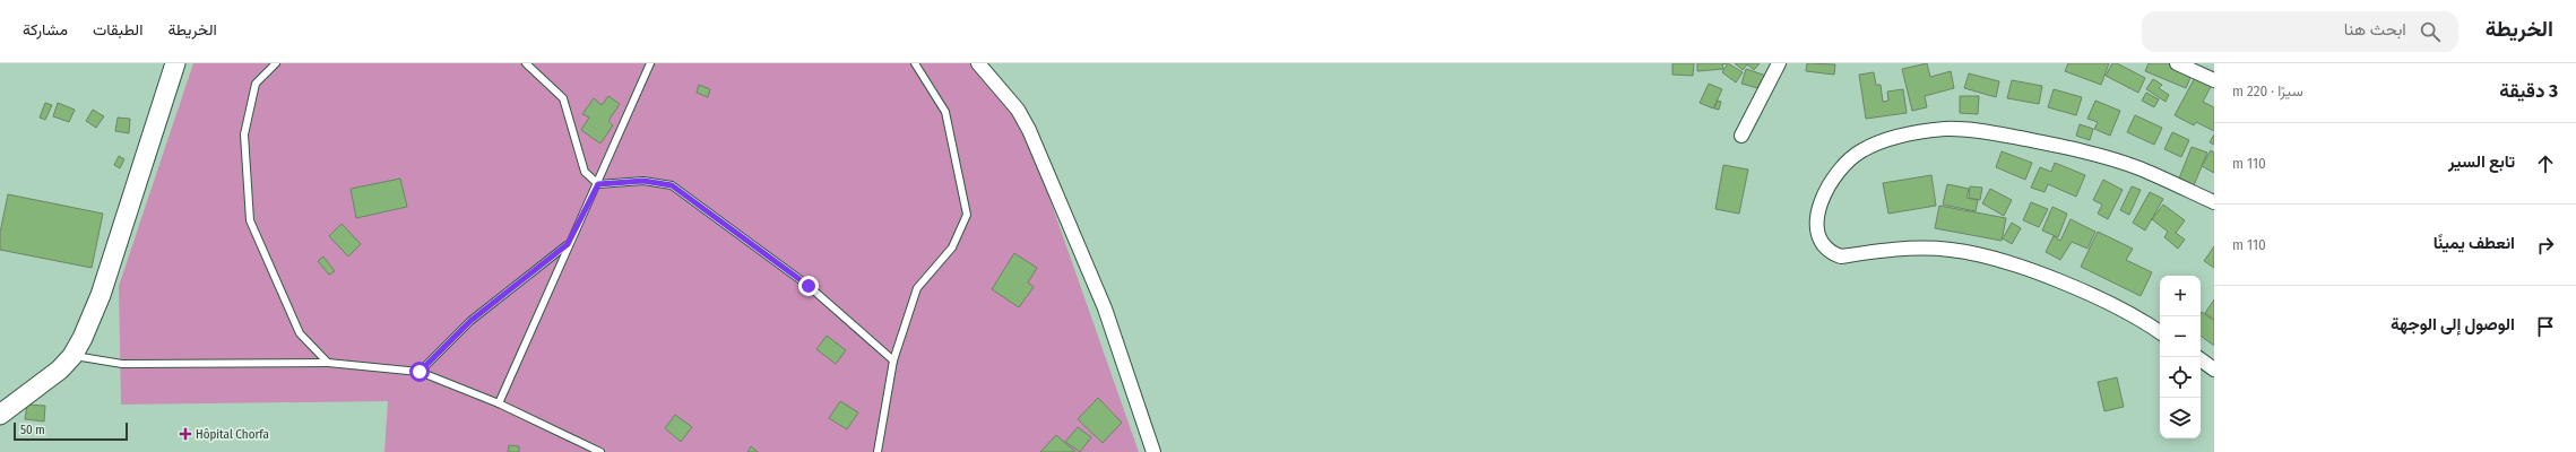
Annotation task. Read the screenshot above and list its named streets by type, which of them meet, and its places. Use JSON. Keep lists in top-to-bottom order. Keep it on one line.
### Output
{"places":{"health":["Hôpital Chorfa"]},"scale_bar":"50 m","page":{"header":"الخريطة","search":"ابحث هنا","nav":["الخريطة","الطبقات","مشاركة"],"heading":["3 دقيقة","سيرًا · 220 m"],"list":[["تابع السير","110 m"],["انعطف يمينًا","110 m"],"الوصول إلى الوجهة"],"map_buttons":["+","−"],"scale":"50 m"}}
